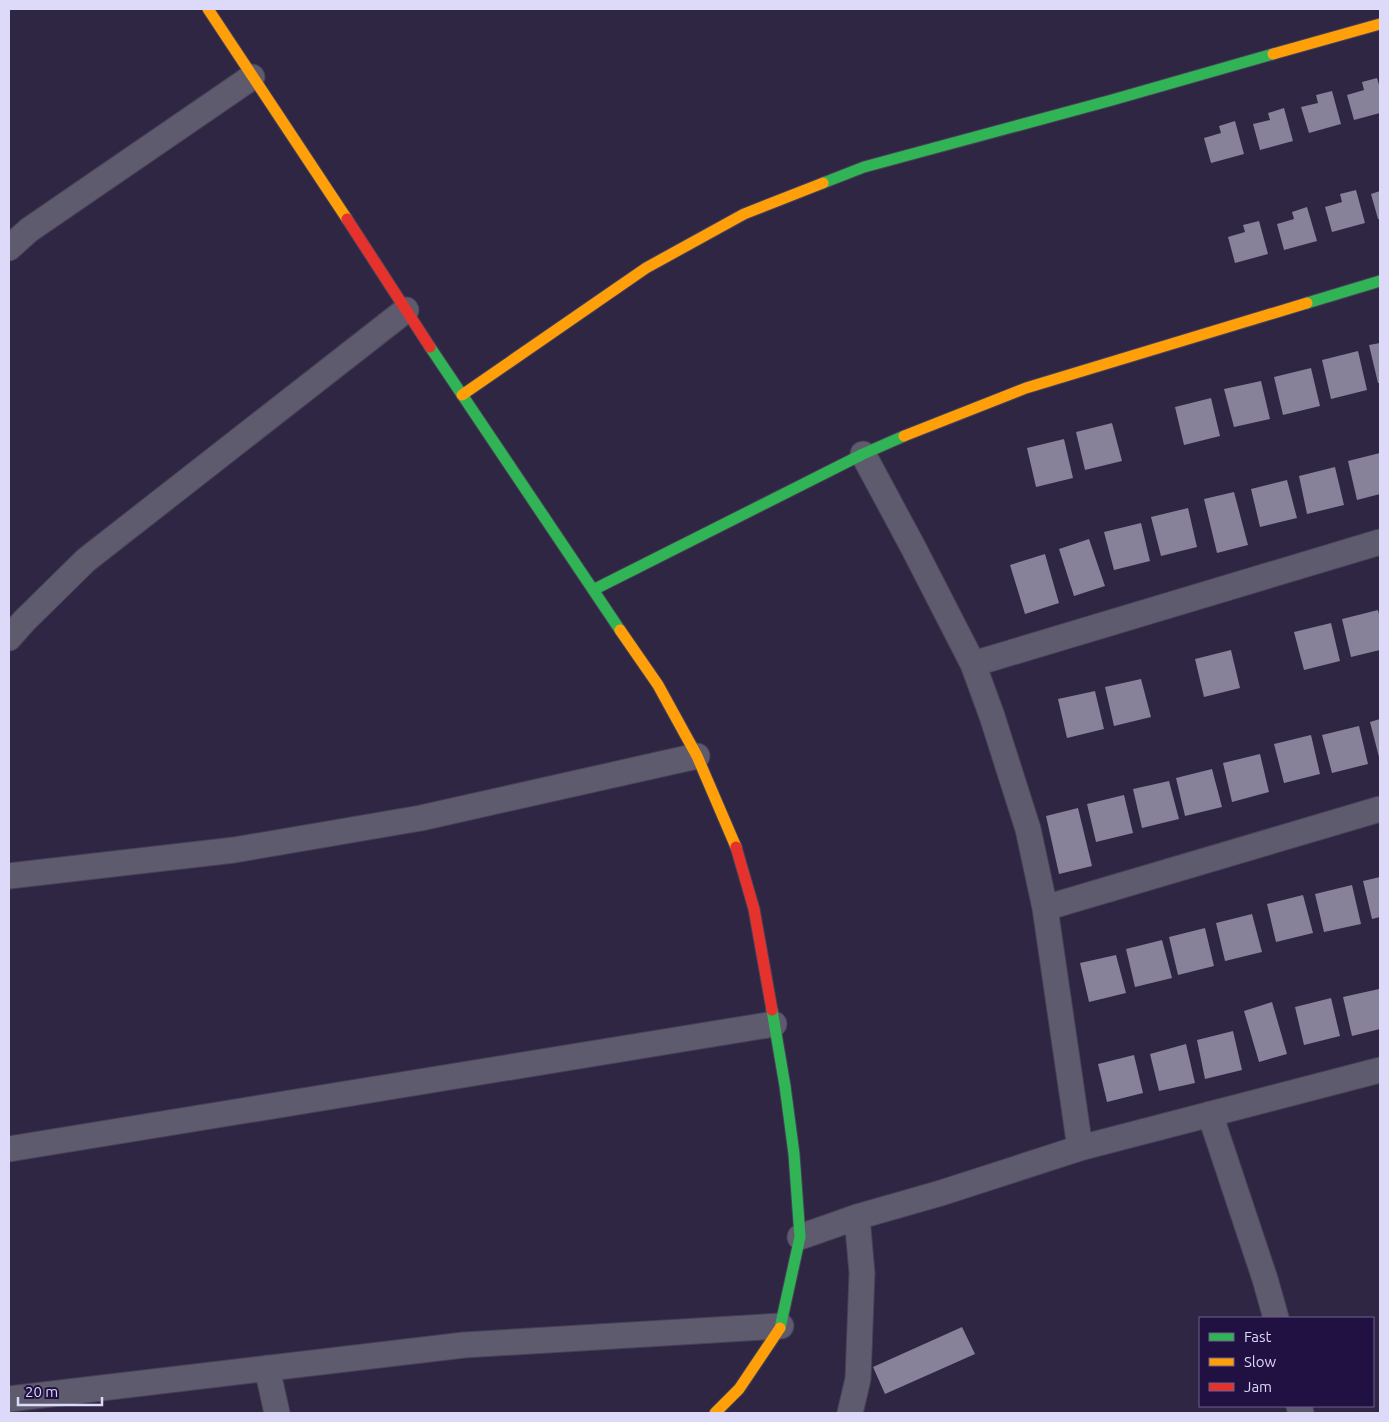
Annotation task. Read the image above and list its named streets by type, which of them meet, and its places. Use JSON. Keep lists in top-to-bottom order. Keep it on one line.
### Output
{"legend":["Fast","Slow","Jam"],"scale_bar":"20 m"}
